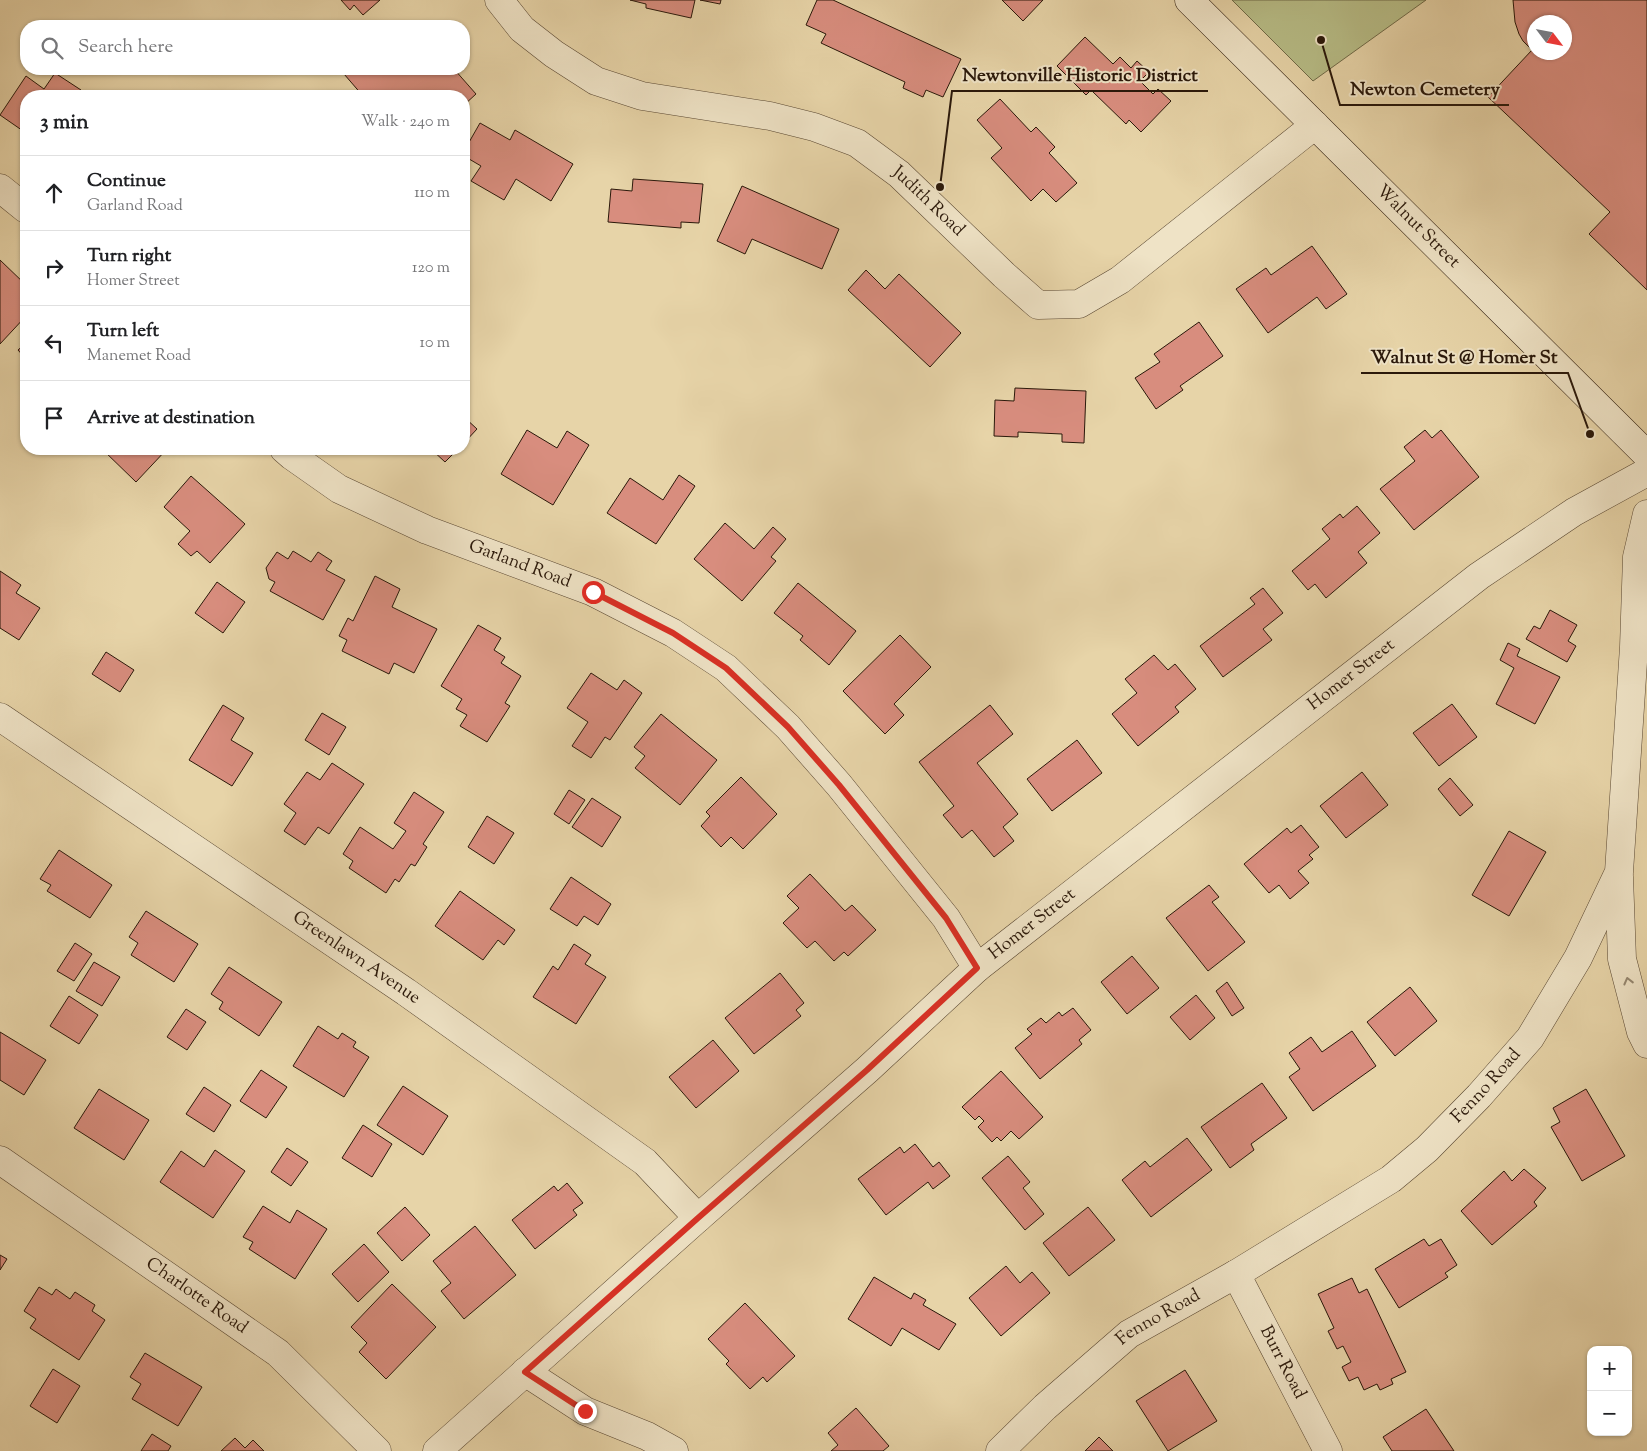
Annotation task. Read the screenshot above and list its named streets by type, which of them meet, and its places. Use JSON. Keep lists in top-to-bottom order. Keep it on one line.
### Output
{"streets":{"street":["Judith Road","Walnut Street","Garland Road","Homer Street","Greenlawn Avenue","Fenno Road","Charlotte Road","Burr Road"]},"crossings":[["Judith Road","Walnut Street"],["Garland Road","Homer Street"],["Homer Street","Greenlawn Avenue"],["Fenno Road","Burr Road"]],"places":["Newton Cemetery","Newtonville Historic District","Walnut St @ Homer St"],"north":"bottom right","page":{"search":"Search here","heading":["3 min","Walk · 240 m"],"list":[["Continue","Garland Road","110 m"],["Turn right","Homer Street","120 m"],["Turn left","Manemet Road","10 m"],"Arrive at destination"],"map_buttons":["+","−"]}}
